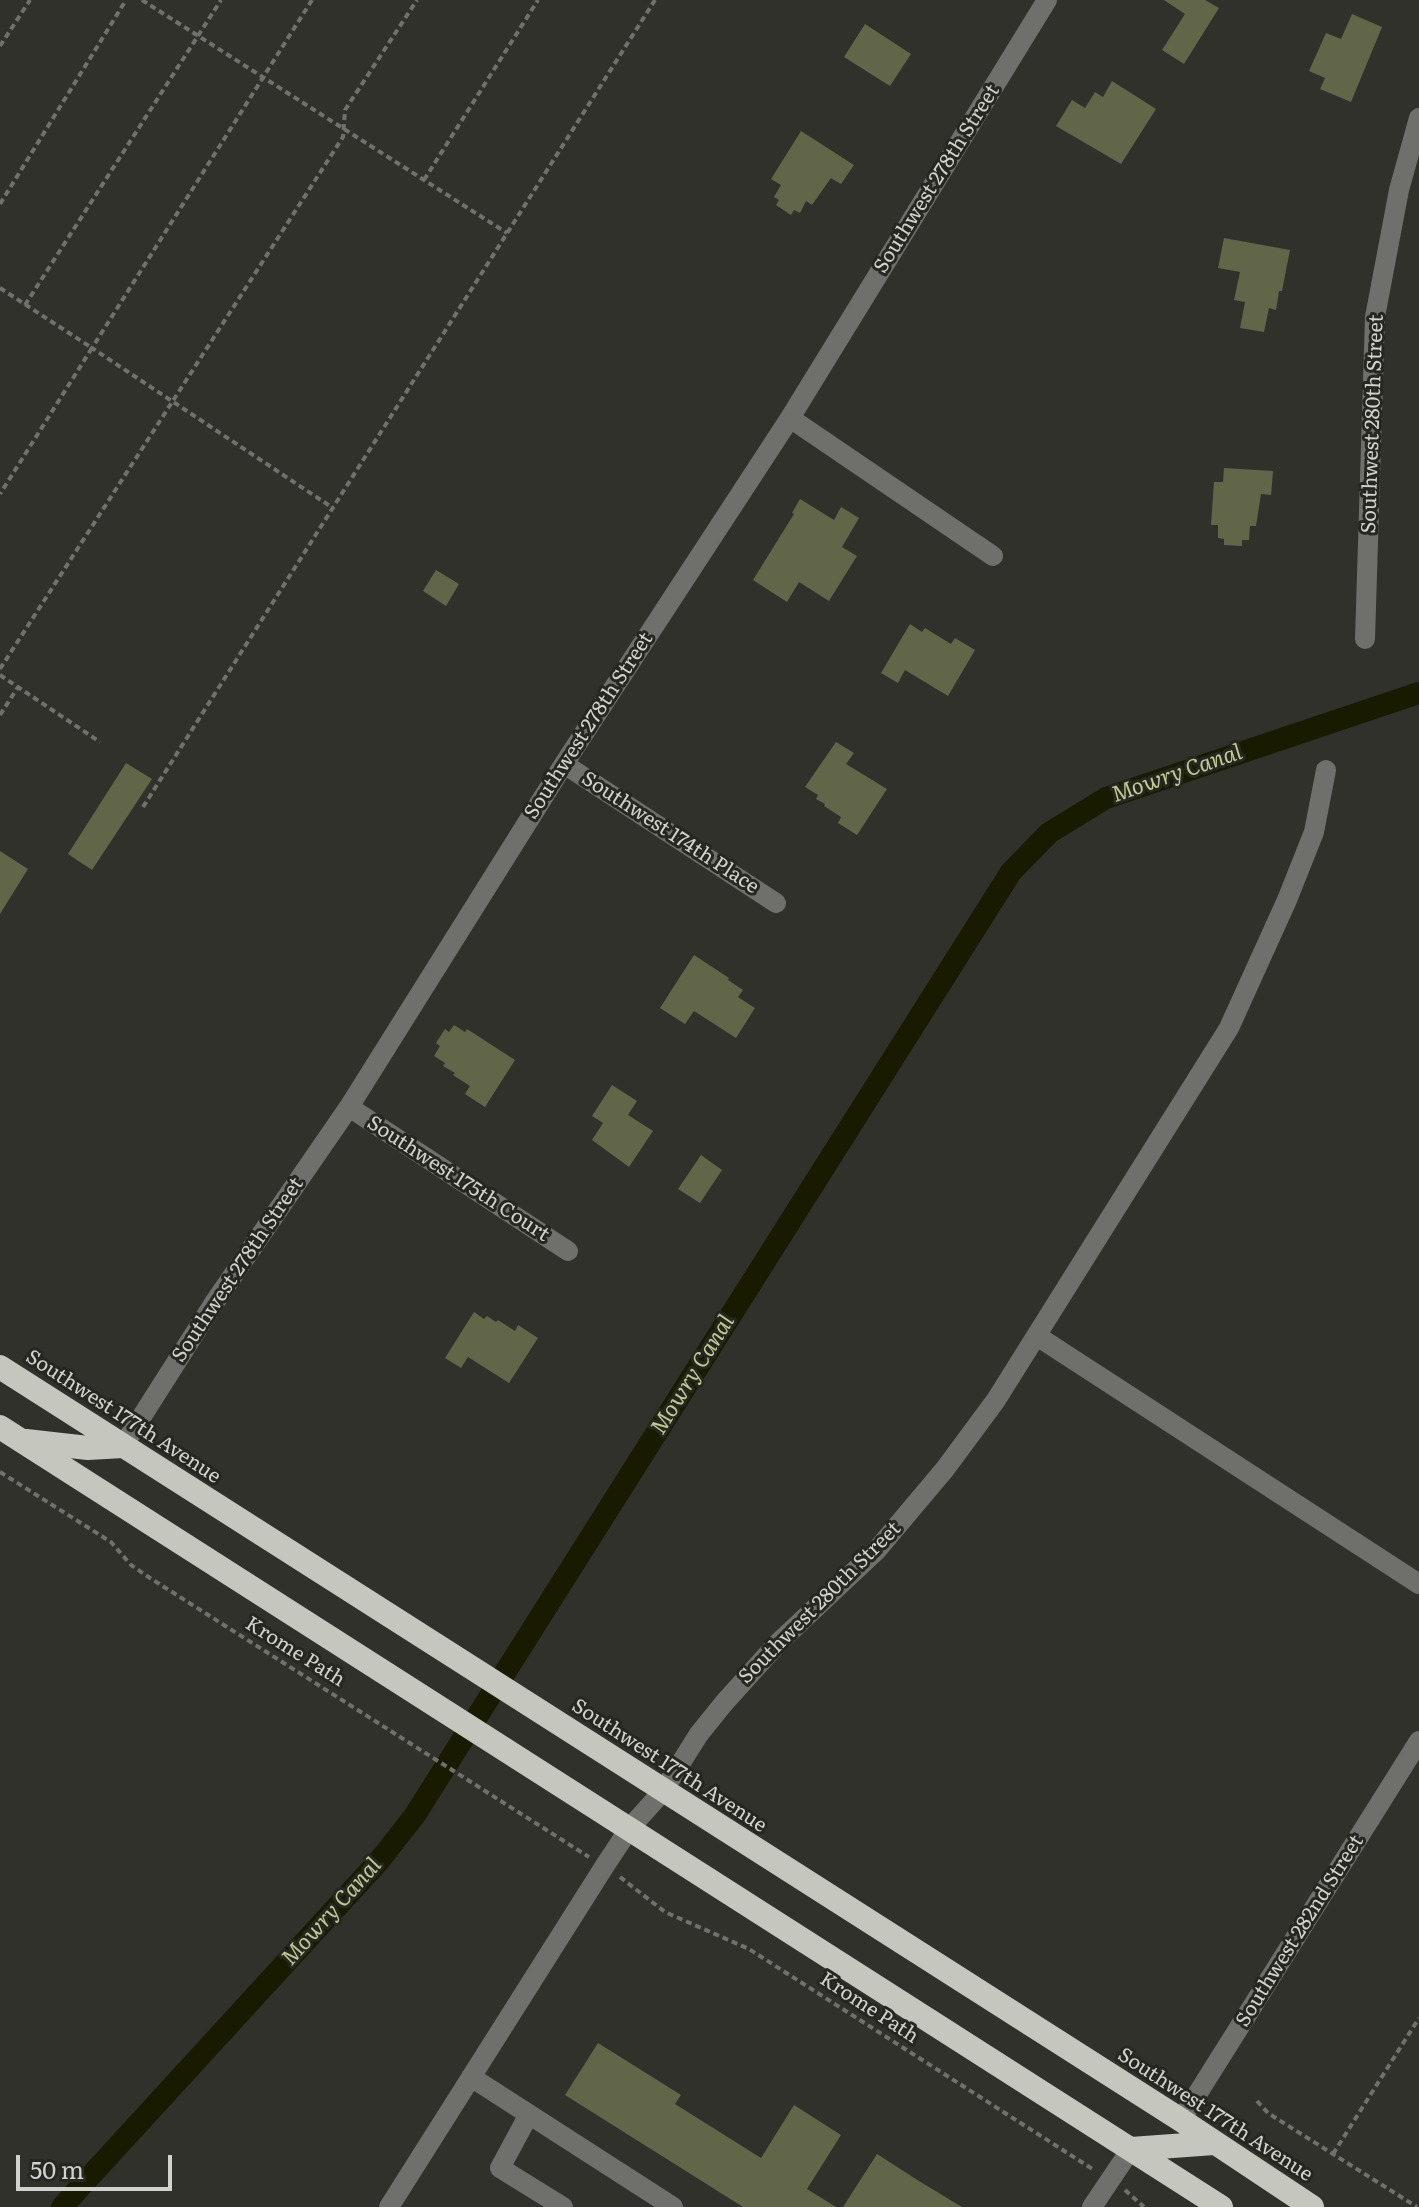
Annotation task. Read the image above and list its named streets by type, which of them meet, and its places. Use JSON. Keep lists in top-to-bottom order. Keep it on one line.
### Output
{"streets":{"highway":["Southwest 177th Avenue"],"street":["Southwest 278th Street","Southwest 280th Street","Southwest 174th Place","Southwest 175th Court","Southwest 282nd Street"],"path":["Krome Path"]},"crossings":[["Southwest 278th Street","Southwest 174th Place"],["Southwest 278th Street","Southwest 175th Court"],["Southwest 278th Street","Southwest 177th Avenue"],["Southwest 280th Street","Southwest 177th Avenue"],["Southwest 177th Avenue","Southwest 282nd Street"]],"water":["Mowry Canal"],"scale_bar":"50 m"}
